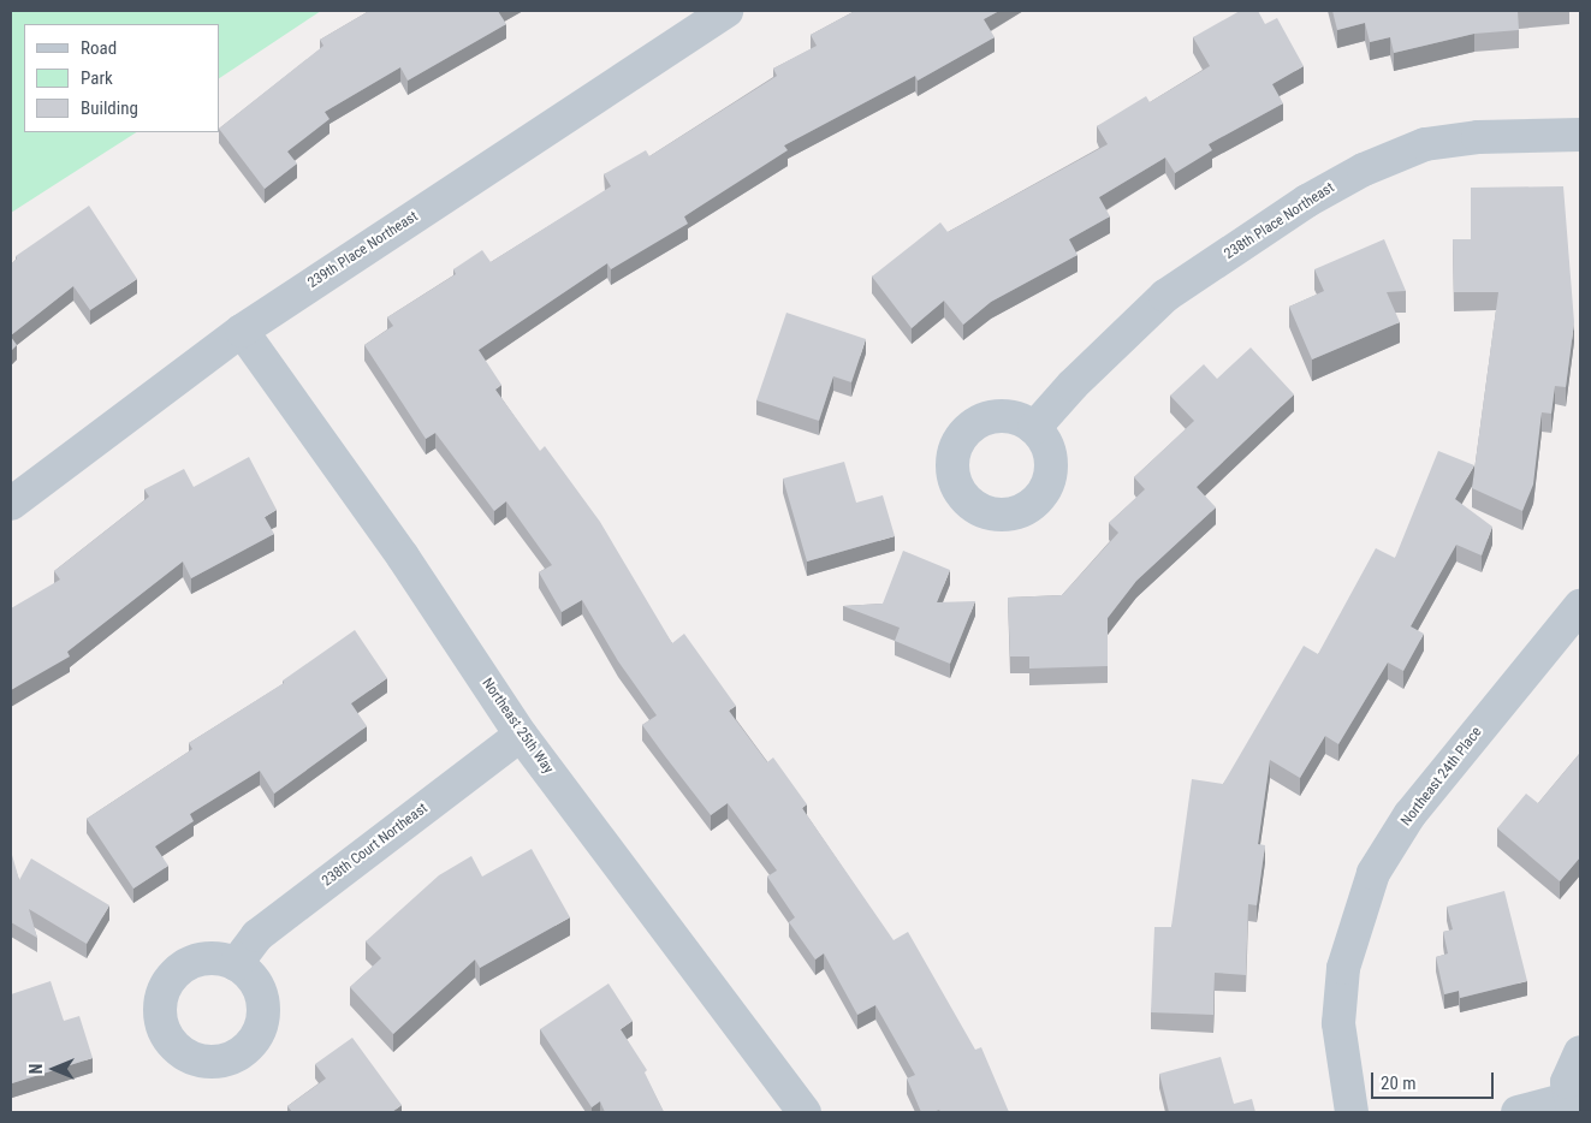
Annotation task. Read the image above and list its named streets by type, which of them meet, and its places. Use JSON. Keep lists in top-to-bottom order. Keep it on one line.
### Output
{"streets":{"street":["238th Place Northeast","239th Place Northeast","Northeast 25th Way","Northeast 24th Place","238th Court Northeast"]},"crossings":[["239th Place Northeast","Northeast 25th Way"],["Northeast 25th Way","238th Court Northeast"]],"legend":["Road","Park","Building"],"scale_bar":"20 m","north":"left"}
